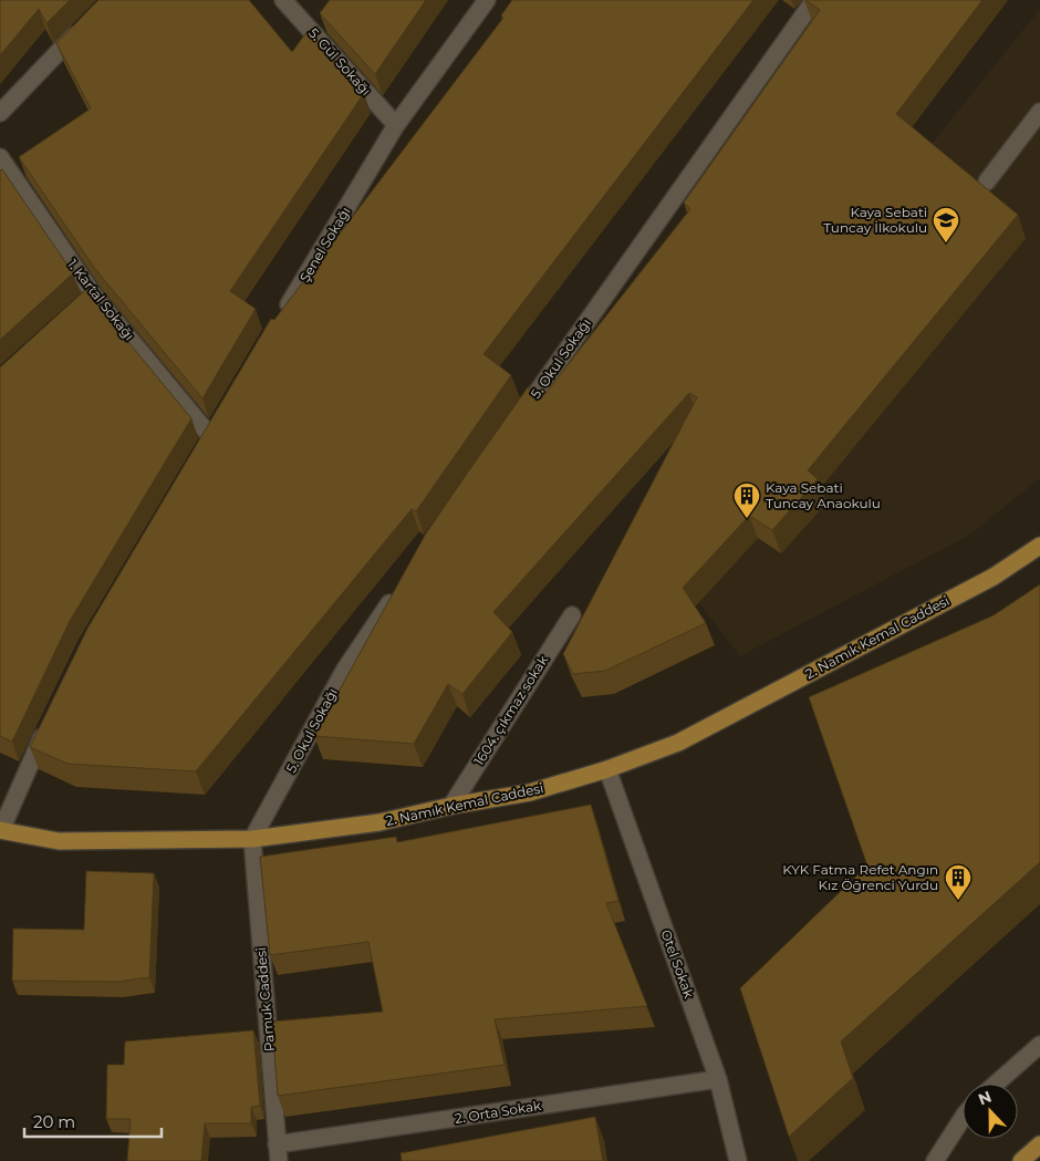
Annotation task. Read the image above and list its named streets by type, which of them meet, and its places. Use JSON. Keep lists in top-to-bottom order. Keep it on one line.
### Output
{"streets":{"main road":["2. Namık Kemal Caddesi"],"street":["5. Gül Sokağı","Şenel Sokağı","1. Kartal Sokağı","5. Okul Sokağı","1604. çıkmaz sokak","Otel Sokak","Pamuk Caddesi","2. Orta Sokak"]},"crossings":[["5. Gül Sokağı","Şenel Sokağı"],["5. Okul Sokağı","2. Namık Kemal Caddesi"],["5. Okul Sokağı","Pamuk Caddesi"],["2. Namık Kemal Caddesi","1604. çıkmaz sokak"],["2. Namık Kemal Caddesi","Otel Sokak"],["2. Namık Kemal Caddesi","Pamuk Caddesi"],["Otel Sokak","2. Orta Sokak"],["Pamuk Caddesi","2. Orta Sokak"]],"places":{"school or university":["Kaya Sebati Tuncay İlkokulu"],"building":["Kaya Sebati Tuncay Anaokulu","KYK Fatma Refet Angın Kız Öğrenci Yurdu"]},"scale_bar":"20 m","north":"top"}
